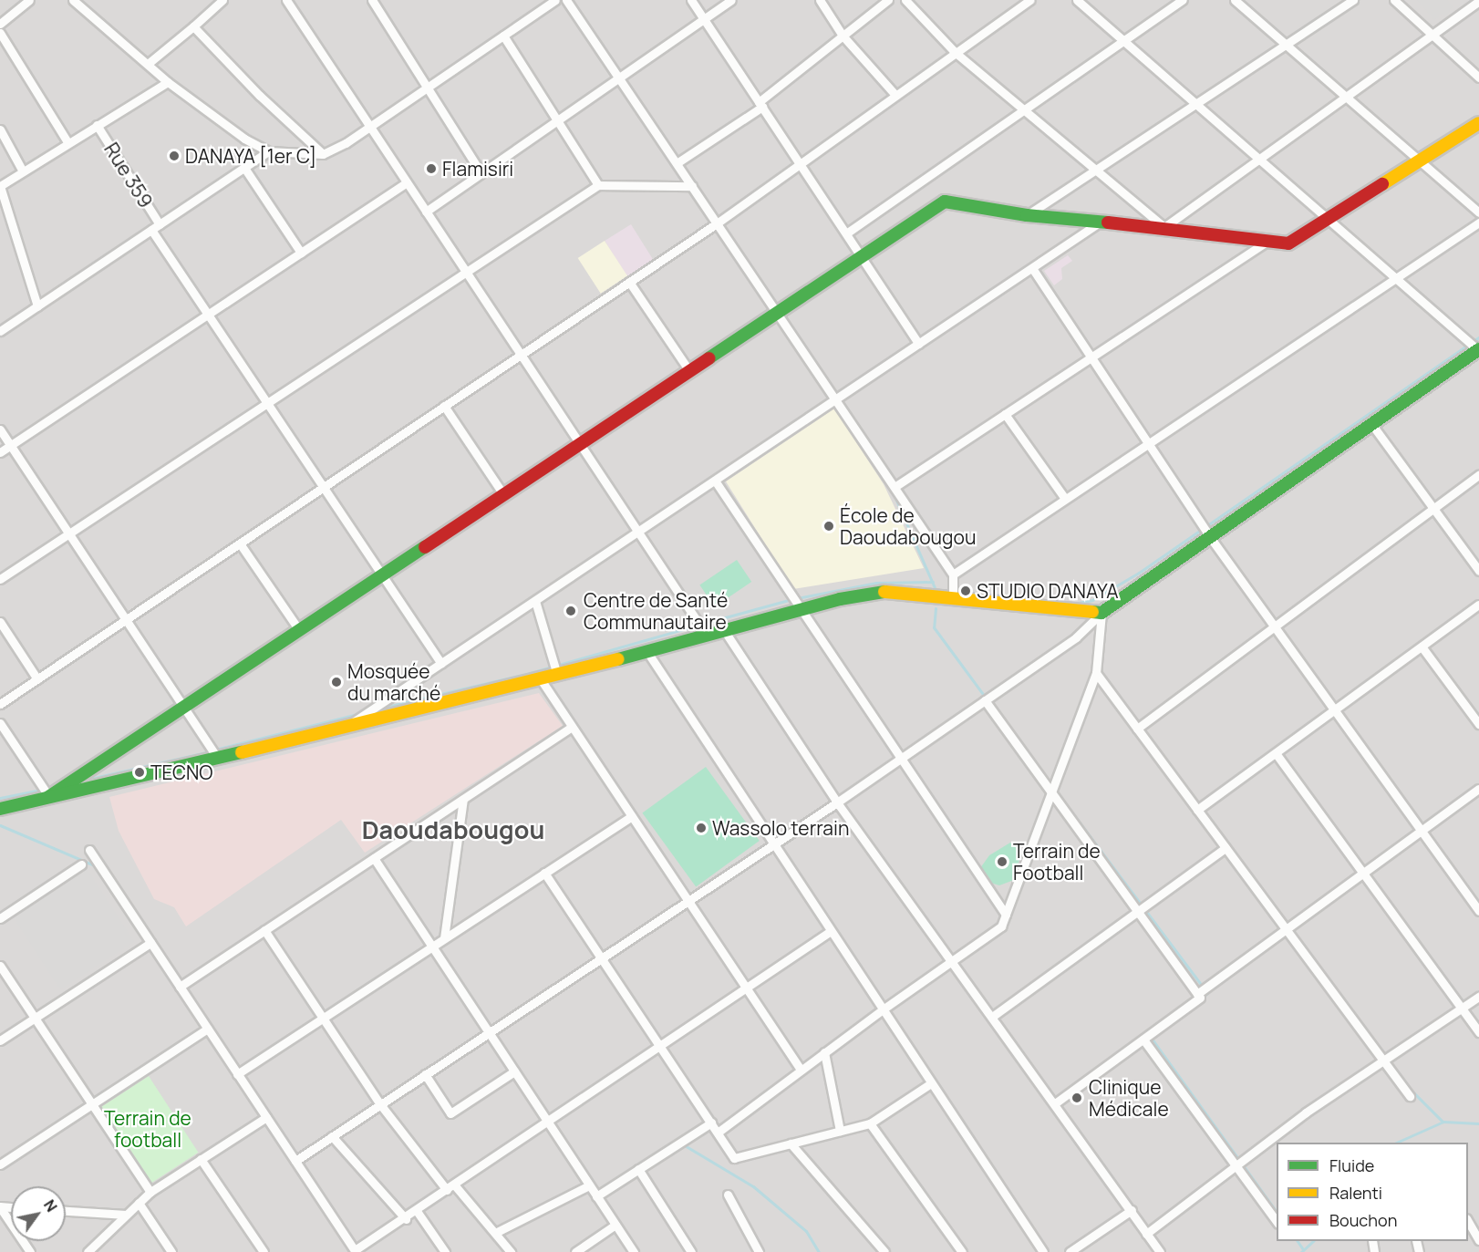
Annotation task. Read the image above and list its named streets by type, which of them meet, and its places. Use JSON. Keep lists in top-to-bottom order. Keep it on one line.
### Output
{"streets":{"street":["Rue 359"]},"districts":["Daoudabougou"],"parks":["Terrain de football"],"places":["DANAYA [1er C]","Flamisiri","École de Daoudabougou","STUDIO DANAYA","Centre de Santé Communautaire","Mosquée du marché","TECNO","Wassolo terrain","Terrain de Football","Clinique Médicale"],"legend":["Fluide","Ralenti","Bouchon"],"north":"top right"}
